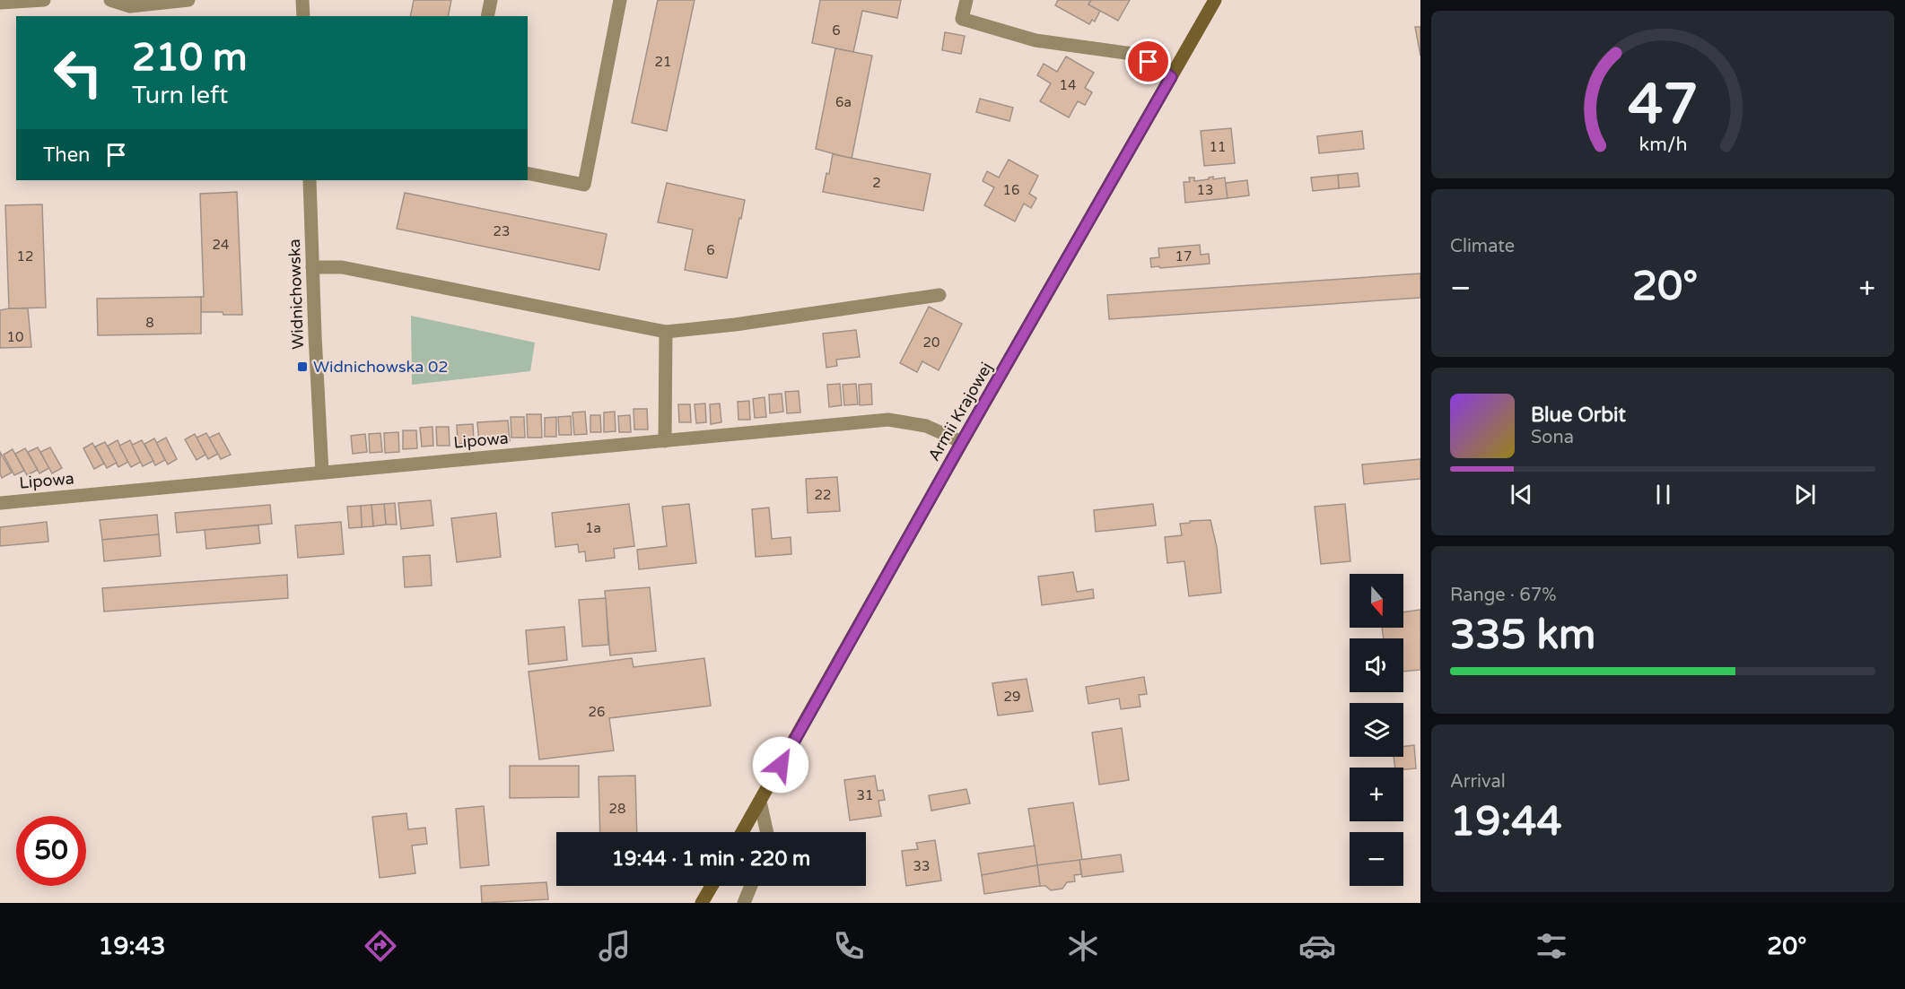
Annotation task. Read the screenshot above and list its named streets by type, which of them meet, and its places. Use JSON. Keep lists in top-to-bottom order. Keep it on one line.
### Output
{"streets":{"main road":["Armii Krajowej"],"street":["Widnichowska","Lipowa"]},"crossings":[["Widnichowska","Lipowa"],["Armii Krajowej","Lipowa"]],"places":{"transit":["Widnichowska 02"]},"house_numbers":["6","21","14","6a","11","2","16","13","23","24","6","12","17","8","10","20","22","1a","29","26","31","28","33"],"north":"bottom","page":{"turn":["210 m","Turn left"],"then":"Then","tile":["Climate",["Range · 67%","335 km"],["Arrival","19:44"]],"heat":["−","20°","+"],"song":["Blue Orbit","Sona"],"map_buttons":["+","−"],"limit":"50","trip":"19:44 · 1 min · 220 m","tabs":["19:43","20°"],"gauge":["47","km/h"]}}
